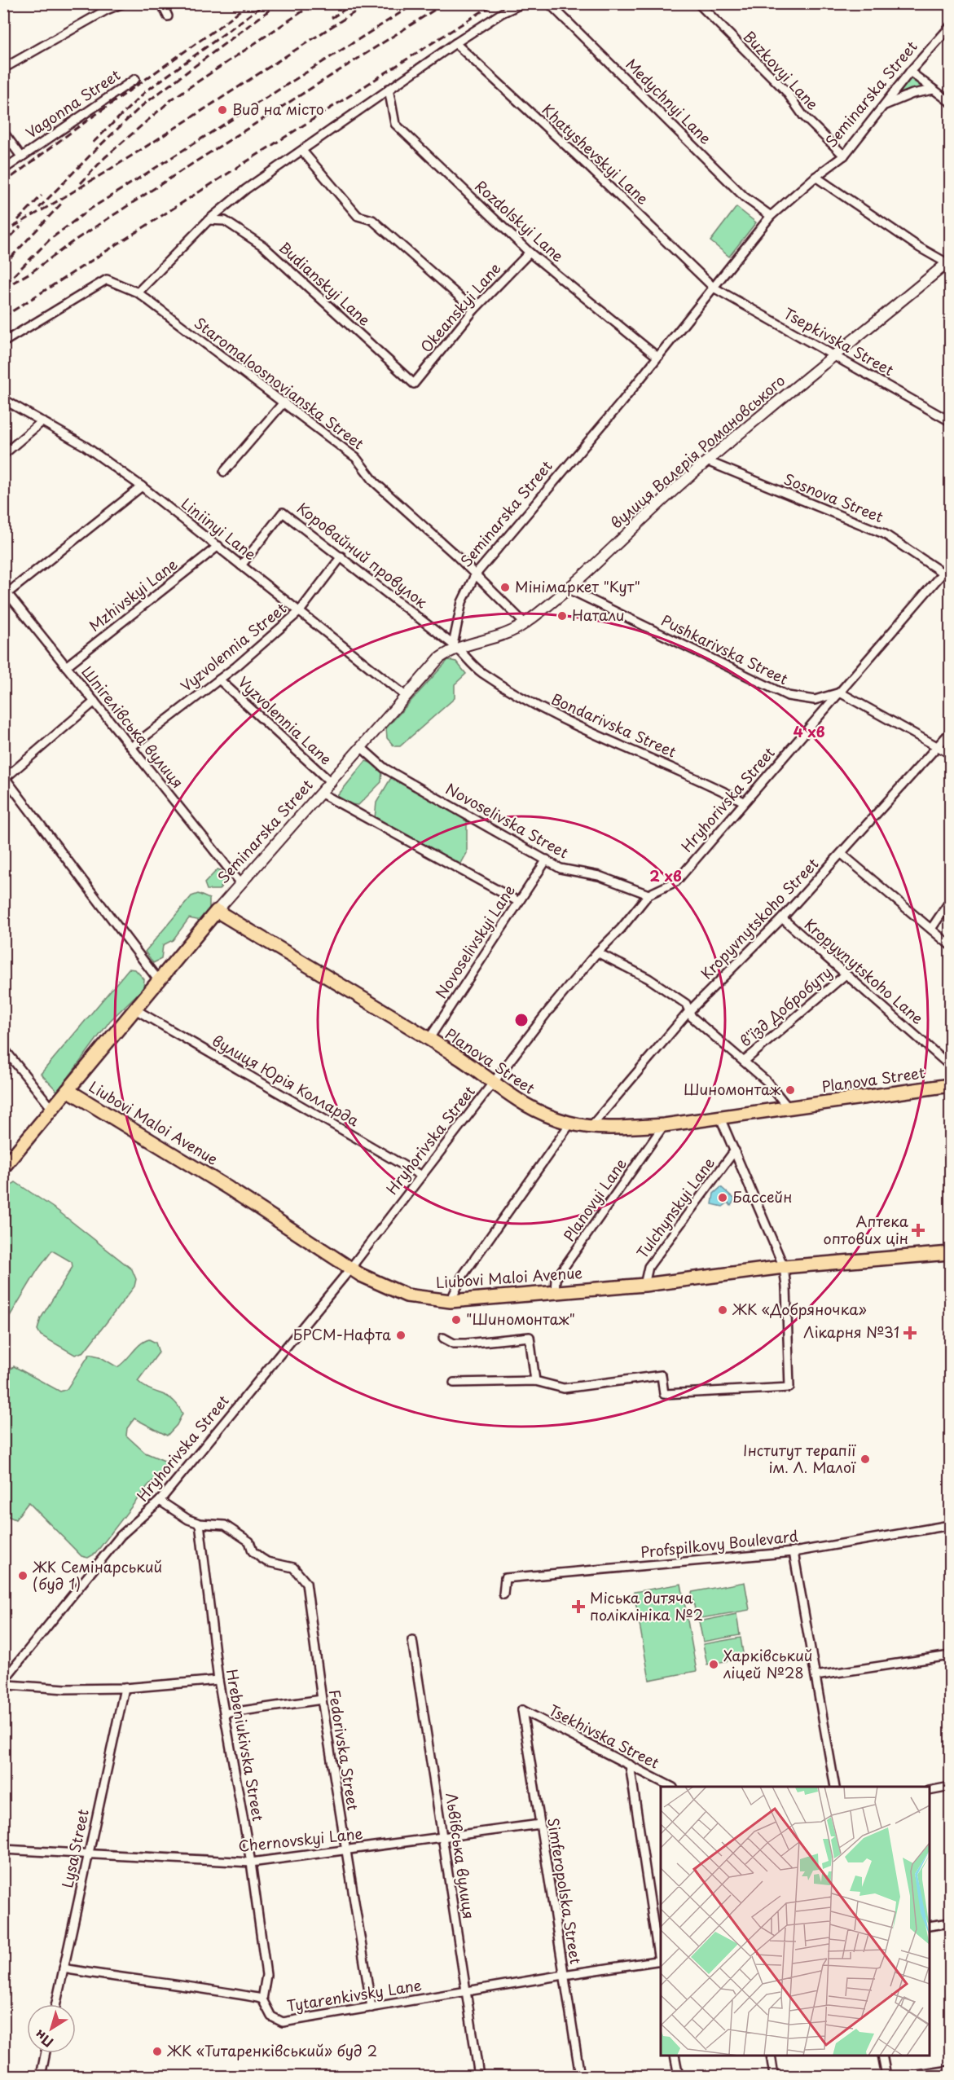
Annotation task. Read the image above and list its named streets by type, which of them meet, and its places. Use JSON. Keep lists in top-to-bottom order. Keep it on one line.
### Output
{"streets":{"main road":["Seminarska Street","Planova Street","Liubovi Maloi Avenue"],"street":["Buzkovyi Lane","Medychnyi Lane","Vagonna Street","Khatyshevskyi Lane","Rozdolskyi Lane","Budianskyi Lane","Okeanskyi Lane","Tsepkivska Street","Staromaloosnovianska Street","вулиця Валерія Романовського","Sosnova Street","Liniinyi Lane","Коровайний провулок","Mzhivskyi Lane","Vyzvolennia Street","Pushkarivska Street","Vyzvolennia Lane","Bondarivska Street","Шпігелівська вулиця","Hryhorivska Street","Novoselivska Street","Kropyvnytskoho Street","Novoselivskyi Lane","Kropyvnytskoho Lane","в'їзд Добробуту","вулиця Юрія Колларда","Planovyi Lane","Tulchynskyi Lane","Profspilkovy Boulevard","Tsekhivska Street","Hrebeniukivska Street","Fedorivska Street","Chernovskyi Lane","Lysa Street","Львівська вулиця","Simferopolska Street","Tytarenkivsky Lane"]},"crossings":[["Buzkovyi Lane","Seminarska Street"],["Seminarska Street","Medychnyi Lane"],["Seminarska Street","Khatyshevskyi Lane"],["Seminarska Street","Rozdolskyi Lane"],["Seminarska Street","Tsepkivska Street"],["Seminarska Street","Staromaloosnovianska Street"],["Seminarska Street","вулиця Валерія Романовського"],["Seminarska Street","Liniinyi Lane"],["Seminarska Street","Коровайний провулок"],["Seminarska Street","Vyzvolennia Lane"],["Seminarska Street","Bondarivska Street"],["Seminarska Street","Шпігелівська вулиця"],["Seminarska Street","Novoselivska Street"],["Seminarska Street","Planova Street"],["Seminarska Street","вулиця Юрія Колларда"],["Seminarska Street","Liubovi Maloi Avenue"],["Khatyshevskyi Lane","Tsepkivska Street"],["Rozdolskyi Lane","Okeanskyi Lane"],["Budianskyi Lane","Okeanskyi Lane"],["Tsepkivska Street","вулиця Валерія Романовського"],["Staromaloosnovianska Street","вулиця Валерія Романовського"],["вулиця Валерія Романовського","Sosnova Street"],["вулиця Валерія Романовського","Коровайний провулок"],["вулиця Валерія Романовського","Pushkarivska Street"],["вулиця Валерія Романовського","Bondarivska Street"],["Sosnova Street","Hryhorivska Street"],["Liniinyi Lane","Коровайний провулок"],["Liniinyi Lane","Mzhivskyi Lane"],["Liniinyi Lane","Vyzvolennia Street"],["Коровайний провулок","Vyzvolennia Street"],["Коровайний провулок","Bondarivska Street"],["Mzhivskyi Lane","Шпігелівська вулиця"],["Vyzvolennia Street","Vyzvolennia Lane"],["Vyzvolennia Street","Шпігелівська вулиця"],["Pushkarivska Street","Hryhorivska Street"],["Bondarivska Street","Hryhorivska Street"],["Hryhorivska Street","Novoselivska Street"],["Hryhorivska Street","Planova Street"],["Hryhorivska Street","вулиця Юрія Колларда"],["Hryhorivska Street","Liubovi Maloi Avenue"],["Novoselivska Street","Novoselivskyi Lane"],["Kropyvnytskoho Street","Kropyvnytskoho Lane"],["Kropyvnytskoho Street","Planova Street"],["Novoselivskyi Lane","Planova Street"],["Kropyvnytskoho Lane","в'їзд Добробуту"],["Planova Street","Planovyi Lane"],["Liubovi Maloi Avenue","Planovyi Lane"],["Liubovi Maloi Avenue","Tulchynskyi Lane"],["Tsekhivska Street","Simferopolska Street"],["Hrebeniukivska Street","Fedorivska Street"],["Hrebeniukivska Street","Chernovskyi Lane"],["Hrebeniukivska Street","Tytarenkivsky Lane"],["Fedorivska Street","Chernovskyi Lane"],["Fedorivska Street","Tytarenkivsky Lane"],["Chernovskyi Lane","Lysa Street"],["Chernovskyi Lane","Львівська вулиця"],["Chernovskyi Lane","Simferopolska Street"],["Львівська вулиця","Tytarenkivsky Lane"],["Simferopolska Street","Tytarenkivsky Lane"]],"places":{"other":["Вид на місто","Мінімаркет \"Кут\"","Натали","Шиномонтаж","Бассейн","ЖК «Добряночка»","\"Шиномонтаж\"","БРСМ-Нафта","Інститут терапії ім. Л. Малої","ЖК Семінарський (буд 1)","Харківський ліцей №28","ЖК «Титаренківський» буд 2"],"health":["Аптека оптових цін","Лікарня №31","Міська дитяча поліклініка №2"]},"north":"bottom left","rings":["4 хв","2 хв"]}
